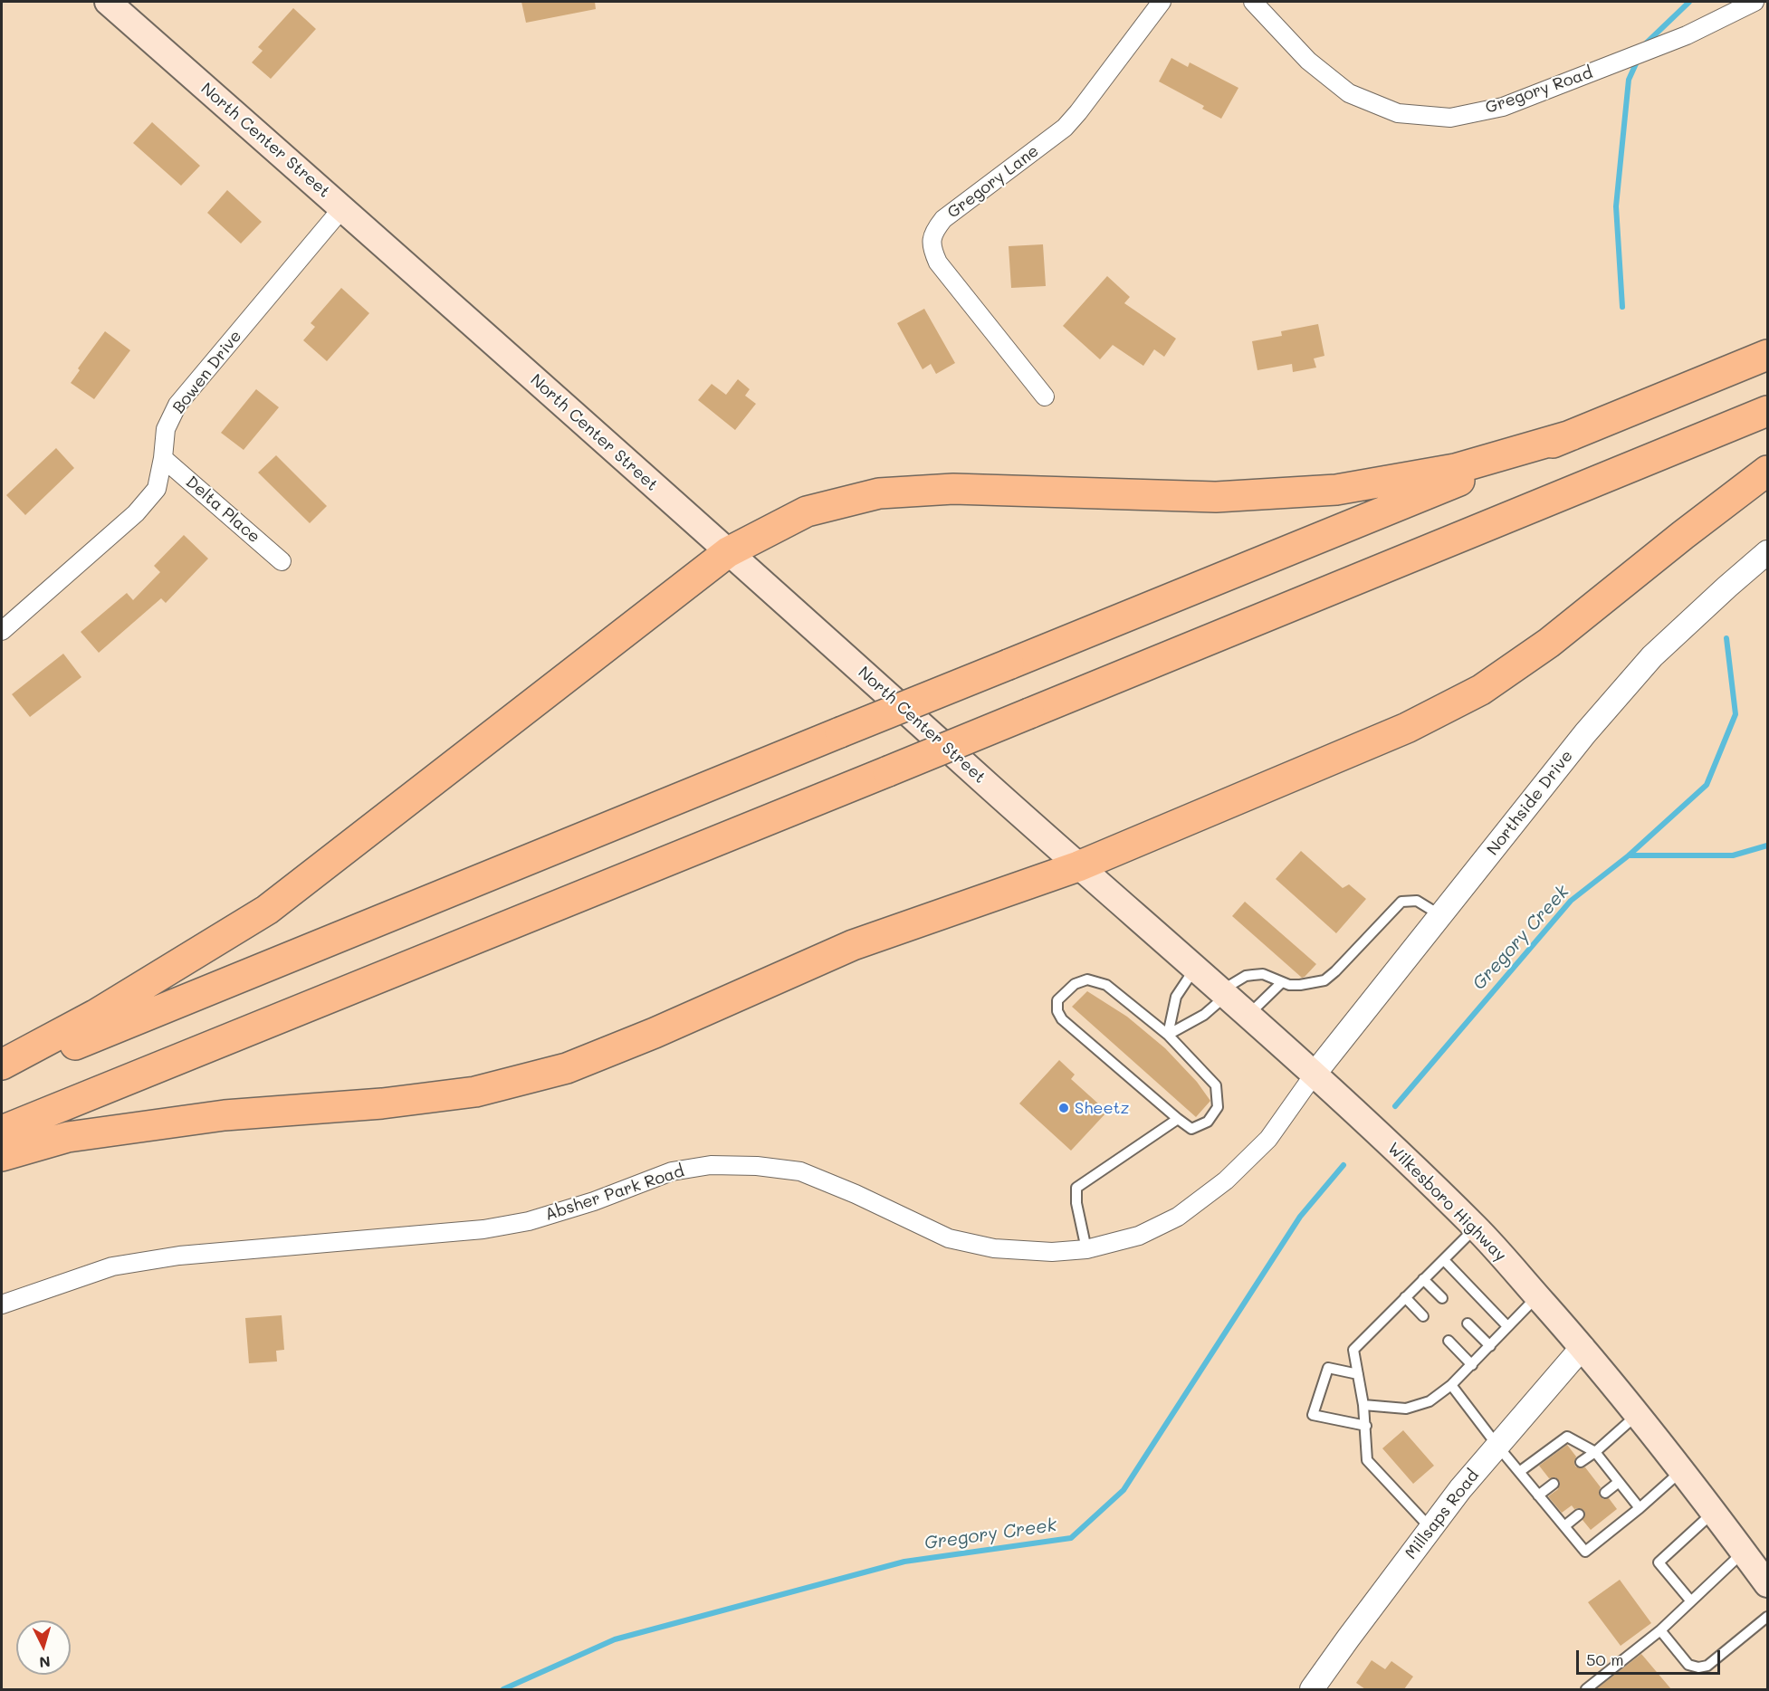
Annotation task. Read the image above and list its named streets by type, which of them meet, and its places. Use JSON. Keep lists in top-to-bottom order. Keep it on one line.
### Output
{"streets":{"main road":["North Center Street","Wilkesboro Highway"],"street":["Gregory Road","Gregory Lane","Bowen Drive","Delta Place","Northside Drive","Absher Park Road","Millsaps Road"]},"crossings":[["North Center Street","Bowen Drive"],["North Center Street","Wilkesboro Highway"],["Bowen Drive","Delta Place"],["Northside Drive","Absher Park Road"],["Northside Drive","Wilkesboro Highway"],["Absher Park Road","Wilkesboro Highway"],["Wilkesboro Highway","Millsaps Road"]],"water":["Gregory Creek"],"places":["Sheetz"],"scale_bar":"50 m","north":"bottom"}
